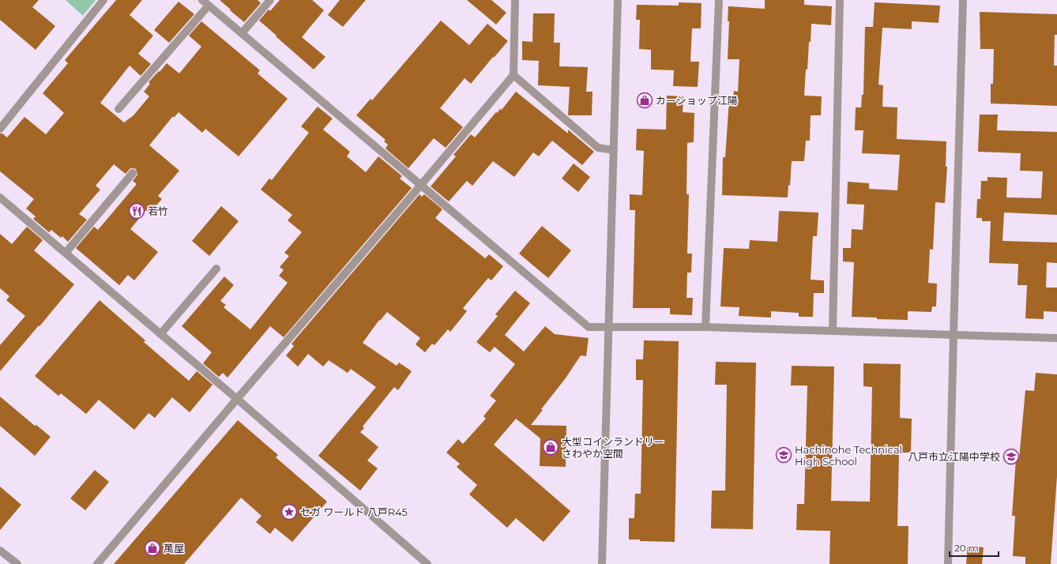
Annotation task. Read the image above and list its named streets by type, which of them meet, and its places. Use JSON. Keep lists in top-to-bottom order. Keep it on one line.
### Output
{"places":{"shop":["カーショップ江陽","大型コインランドリー さわやか空間","萬屋"],"restaurant":["若竹"],"school or university":["Hachinohe Technical High School","八戸市立江陽中学校"],"place":["セガ ワールド 八戸R45"]},"scale_bar":"20 m"}
